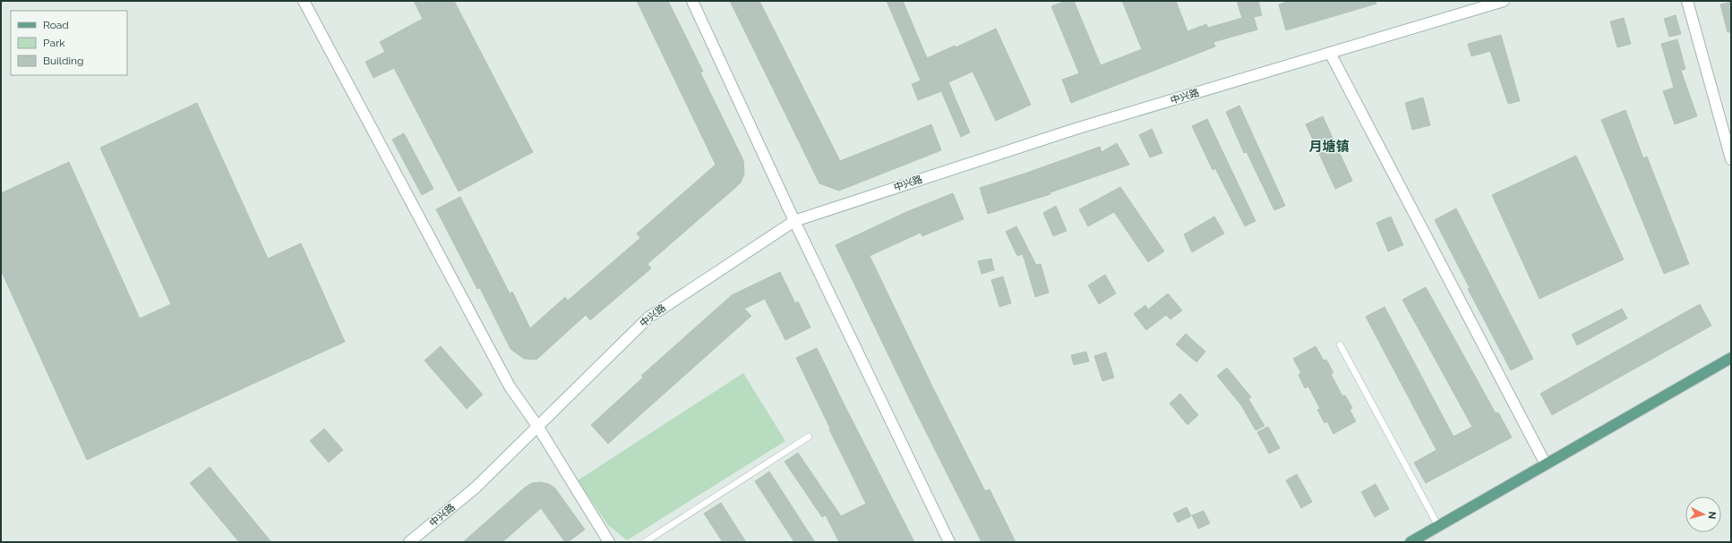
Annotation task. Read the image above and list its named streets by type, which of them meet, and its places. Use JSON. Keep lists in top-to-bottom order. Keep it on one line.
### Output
{"streets":{"main road":["中兴路"]},"districts":["月塘镇"],"legend":["Road","Park","Building"],"north":"right"}
